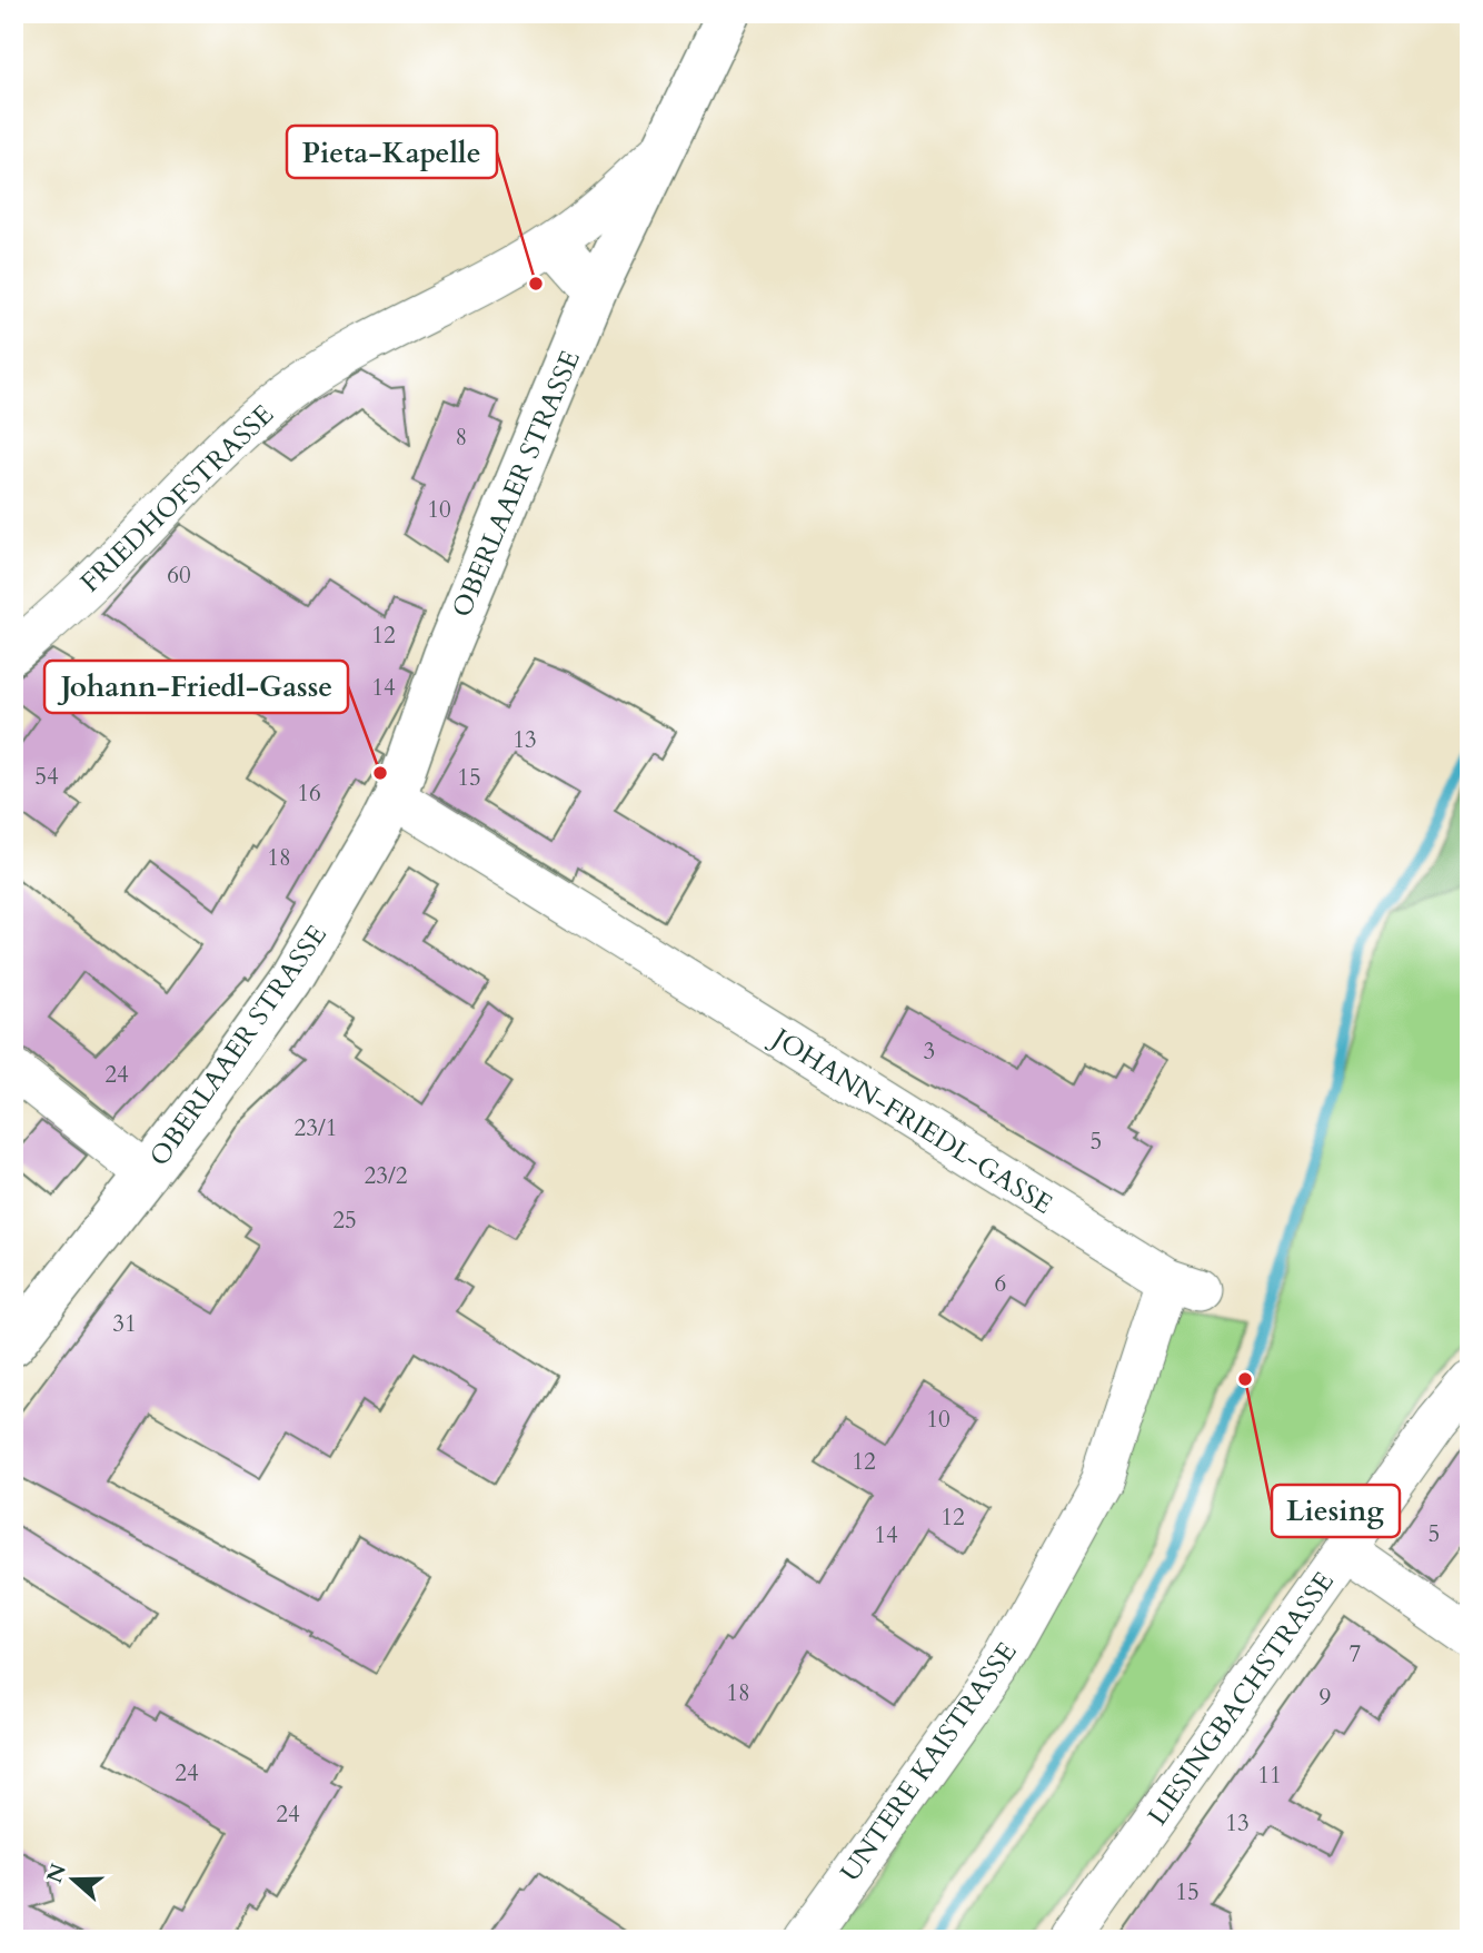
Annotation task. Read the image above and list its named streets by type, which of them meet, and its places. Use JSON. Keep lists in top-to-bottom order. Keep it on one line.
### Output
{"streets":{"main road":["OBERLAAER STRASSE"],"street":["FRIEDHOFSTRASSE","JOHANN-FRIEDL-GASSE","LIESINGBACHSTRASSE","UNTERE KAISTRASSE"]},"crossings":[["OBERLAAER STRASSE","FRIEDHOFSTRASSE"],["OBERLAAER STRASSE","JOHANN-FRIEDL-GASSE"],["JOHANN-FRIEDL-GASSE","UNTERE KAISTRASSE"]],"places":["Pieta-Kapelle","Johann-Friedl-Gasse","Liesing"],"house_numbers":["8","10","60","12","14","13","54","15","16","18","3","24","23/1","5","23/2","25","6","31","10","12","12","5","14","7","18","9","24","11","24","13","15"],"north":"left"}
